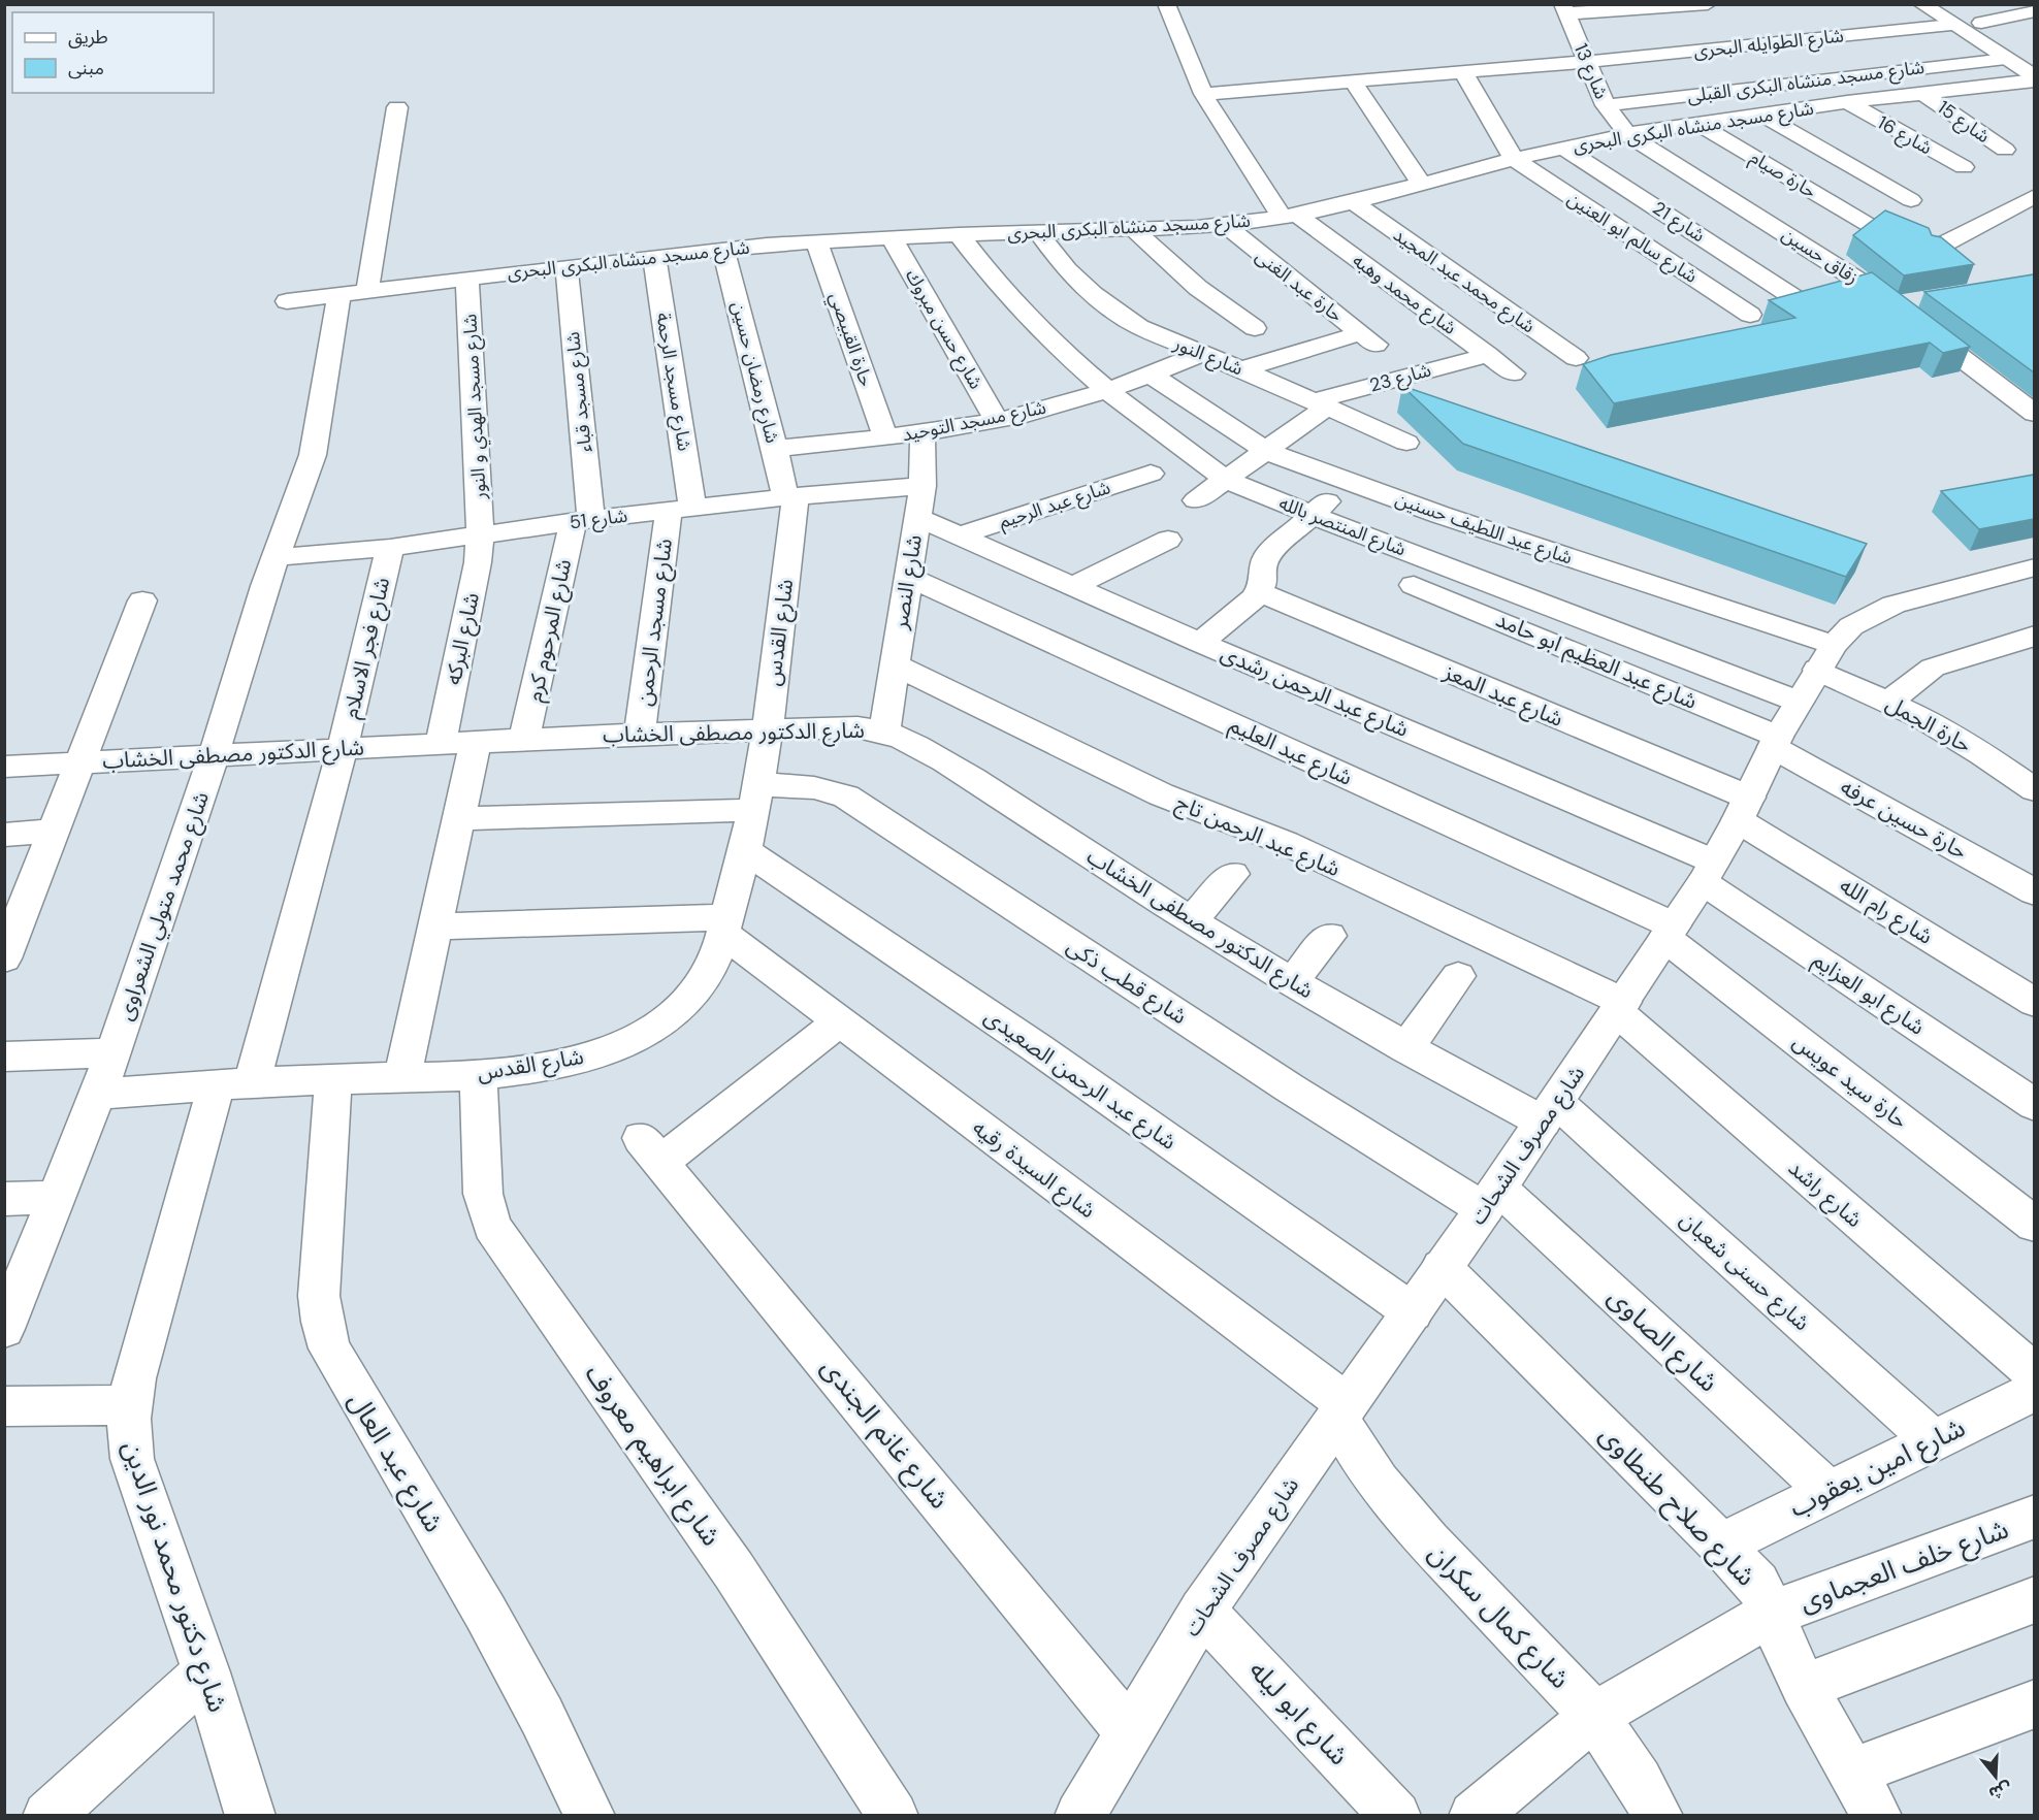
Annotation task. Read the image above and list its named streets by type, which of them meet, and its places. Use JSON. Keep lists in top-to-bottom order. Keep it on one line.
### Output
{"streets":{"street":["شارع الطوايله البحرى","شارع 13","شارع مسجد منشاه البكرى القبلى","شارع 15","شارع مسجد منشاه البكرى البحرى","شارع 16","حارة صيام","شارع 21","شارع سالم ابو العنين","زقاق حسين","شارع محمد عبد المجيد","حارة عبد الغنى","شارع محمد وهبه","شارع حسن مبروك","حارة القبيصي","شارع النور","شارع رمضان حسين","شارع 23","شارع مسجد الرحمة","شارع مسجد قباء","شارع مسجد الهدي و النور","شارع مسجد التوحيد","شارع عبد الرحيم","شارع 51","شارع المنتصر بالله","شارع عبد اللطيف حسنين","شارع النصر","شارع مسجد الرحمن","شارع المرحوم كرم","شارع القدس","شارع البركه","شارع فجر الاسلام","شارع عبد العظيم ابو حامد","شارع عبد الرحمن رشدى","شارع عبد المعز","حارة الجمل","شارع الدكتور مصطفى الخشاب","شارع عبد العليم","حارة حسين عرفه","شارع عبد الرحمن تاج","شارع محمد متولي الشعراوى","شارع رام الله","شارع قطب ذكى","شارع ابو العزايم","شارع عبد الرحمن الصعيدى","حارة سيد عويس","شارع مصرف الشحات","شارع السيدة رقيه","شارع راشد","شارع حسنى شعبان","شارع الصاوى","شارع غانم الجندى","شارع ابراهيم معروف","شارع عبد العال","شارع امين يعقوب","شارع صلاح طنطاوى","شارع خلف العجماوى","شارع دكتور محمد نور الدين","شارع كمال سكران","شارع ابو ليله"]},"crossings":[["شارع الطوايله البحرى","شارع 13"],["شارع 13","شارع مسجد منشاه البكرى القبلى"],["شارع 13","شارع مسجد منشاه البكرى البحرى"],["شارع 13","زقاق حسين"],["شارع 15","شارع مسجد منشاه البكرى البحرى"],["شارع مسجد منشاه البكرى البحرى","شارع 16"],["شارع مسجد منشاه البكرى البحرى","حارة صيام"],["شارع مسجد منشاه البكرى البحرى","شارع 21"],["شارع مسجد منشاه البكرى البحرى","شارع سالم ابو العنين"],["شارع مسجد منشاه البكرى البحرى","زقاق حسين"],["شارع مسجد منشاه البكرى البحرى","شارع محمد عبد المجيد"],["شارع مسجد منشاه البكرى البحرى","حارة عبد الغنى"],["شارع مسجد منشاه البكرى البحرى","شارع محمد وهبه"],["شارع مسجد منشاه البكرى البحرى","شارع حسن مبروك"],["شارع مسجد منشاه البكرى البحرى","حارة القبيصي"],["شارع مسجد منشاه البكرى البحرى","شارع النور"],["شارع مسجد منشاه البكرى البحرى","شارع رمضان حسين"],["شارع مسجد منشاه البكرى البحرى","شارع مسجد الرحمة"],["شارع مسجد منشاه البكرى البحرى","شارع مسجد قباء"],["شارع مسجد منشاه البكرى البحرى","شارع مسجد الهدي و النور"],["شارع مسجد منشاه البكرى البحرى","شارع المنتصر بالله"],["شارع مسجد منشاه البكرى البحرى","شارع محمد متولي الشعراوى"],["حارة عبد الغنى","شارع النور"],["شارع محمد وهبه","شارع 23"],["شارع حسن مبروك","شارع مسجد التوحيد"],["حارة القبيصي","شارع مسجد التوحيد"],["شارع النور","شارع 23"],["شارع النور","شارع مسجد التوحيد"],["شارع رمضان حسين","شارع مسجد التوحيد"],["شارع رمضان حسين","شارع 51"],["شارع رمضان حسين","شارع القدس"],["شارع مسجد الرحمة","شارع 51"],["شارع مسجد الرحمة","شارع مسجد الرحمن"],["شارع مسجد قباء","شارع 51"],["شارع مسجد قباء","شارع المرحوم كرم"],["شارع مسجد الهدي و النور","شارع 51"],["شارع مسجد الهدي و النور","شارع البركه"],["شارع مسجد التوحيد","شارع المنتصر بالله"],["شارع مسجد التوحيد","شارع عبد اللطيف حسنين"],["شارع مسجد التوحيد","شارع النصر"],["شارع عبد الرحيم","شارع عبد الرحمن رشدى"],["شارع 51","شارع النصر"],["شارع 51","شارع مسجد الرحمن"],["شارع 51","شارع المرحوم كرم"],["شارع 51","شارع القدس"],["شارع 51","شارع البركه"],["شارع 51","شارع فجر الاسلام"],["شارع 51","شارع محمد متولي الشعراوى"],["شارع المنتصر بالله","شارع عبد اللطيف حسنين"],["شارع المنتصر بالله","حارة الجمل"],["شارع المنتصر بالله","شارع مصرف الشحات"],["شارع عبد اللطيف حسنين","حارة الجمل"],["شارع عبد اللطيف حسنين","شارع مصرف الشحات"],["شارع النصر","شارع عبد الرحمن رشدى"],["شارع النصر","شارع الدكتور مصطفى الخشاب"],["شارع النصر","شارع عبد العليم"],["شارع النصر","شارع عبد الرحمن تاج"],["شارع مسجد الرحمن","شارع الدكتور مصطفى الخشاب"],["شارع المرحوم كرم","شارع الدكتور مصطفى الخشاب"],["شارع القدس","شارع فجر الاسلام"],["شارع القدس","شارع الدكتور مصطفى الخشاب"],["شارع القدس","شارع محمد متولي الشعراوى"],["شارع القدس","شارع قطب ذكى"],["شارع القدس","شارع عبد الرحمن الصعيدى"],["شارع القدس","شارع السيدة رقيه"],["شارع القدس","شارع ابراهيم معروف"],["شارع القدس","شارع عبد العال"],["شارع القدس","شارع دكتور محمد نور الدين"],["شارع البركه","شارع الدكتور مصطفى الخشاب"],["شارع فجر الاسلام","شارع الدكتور مصطفى الخشاب"],["شارع فجر الاسلام","شارع دكتور محمد نور الدين"],["شارع عبد العظيم ابو حامد","حارة حسين عرفه"],["شارع عبد العظيم ابو حامد","شارع مصرف الشحات"],["شارع عبد الرحمن رشدى","شارع ابو العزايم"],["شارع عبد الرحمن رشدى","شارع مصرف الشحات"],["شارع عبد المعز","شارع رام الله"],["شارع عبد المعز","شارع مصرف الشحات"],["حارة الجمل","شارع مصرف الشحات"],["شارع الدكتور مصطفى الخشاب","شارع محمد متولي الشعراوى"],["شارع الدكتور مصطفى الخشاب","شارع مصرف الشحات"],["شارع الدكتور مصطفى الخشاب","شارع حسنى شعبان"],["شارع عبد العليم","حارة سيد عويس"],["شارع عبد العليم","شارع مصرف الشحات"],["حارة حسين عرفه","شارع مصرف الشحات"],["شارع عبد الرحمن تاج","شارع مصرف الشحات"],["شارع عبد الرحمن تاج","شارع راشد"],["شارع رام الله","شارع مصرف الشحات"],["شارع قطب ذكى","شارع مصرف الشحات"],["شارع قطب ذكى","شارع الصاوى"],["شارع ابو العزايم","شارع مصرف الشحات"],["شارع عبد الرحمن الصعيدى","شارع مصرف الشحات"],["حارة سيد عويس","شارع مصرف الشحات"],["شارع مصرف الشحات","شارع السيدة رقيه"],["شارع مصرف الشحات","شارع راشد"],["شارع مصرف الشحات","شارع حسنى شعبان"],["شارع مصرف الشحات","شارع الصاوى"],["شارع مصرف الشحات","شارع غانم الجندى"],["شارع مصرف الشحات","شارع صلاح طنطاوى"],["شارع مصرف الشحات","شارع كمال سكران"],["شارع مصرف الشحات","شارع ابو ليله"],["شارع السيدة رقيه","شارع غانم الجندى"],["شارع السيدة رقيه","شارع كمال سكران"],["شارع حسنى شعبان","شارع امين يعقوب"],["شارع الصاوى","شارع امين يعقوب"],["شارع امين يعقوب","شارع صلاح طنطاوى"],["شارع صلاح طنطاوى","شارع خلف العجماوى"],["شارع خلف العجماوى","شارع كمال سكران"]],"legend":["طريق","مبنى"],"north":"bottom"}
